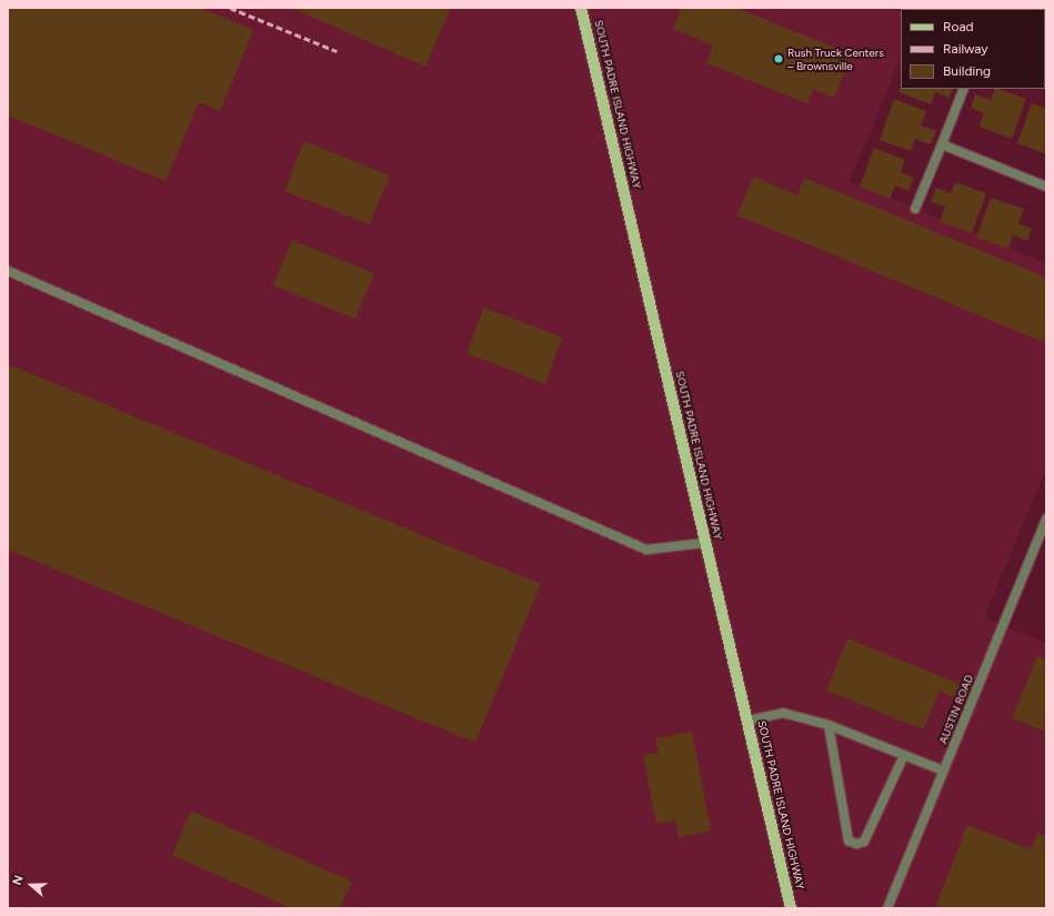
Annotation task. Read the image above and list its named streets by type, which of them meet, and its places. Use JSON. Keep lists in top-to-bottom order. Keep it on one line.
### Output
{"streets":{"main road":["SOUTH PADRE ISLAND HIGHWAY"],"street":["AUSTIN ROAD"]},"places":["Rush Truck Centers – Brownsville"],"legend":["Road","Railway","Building"],"north":"left"}
